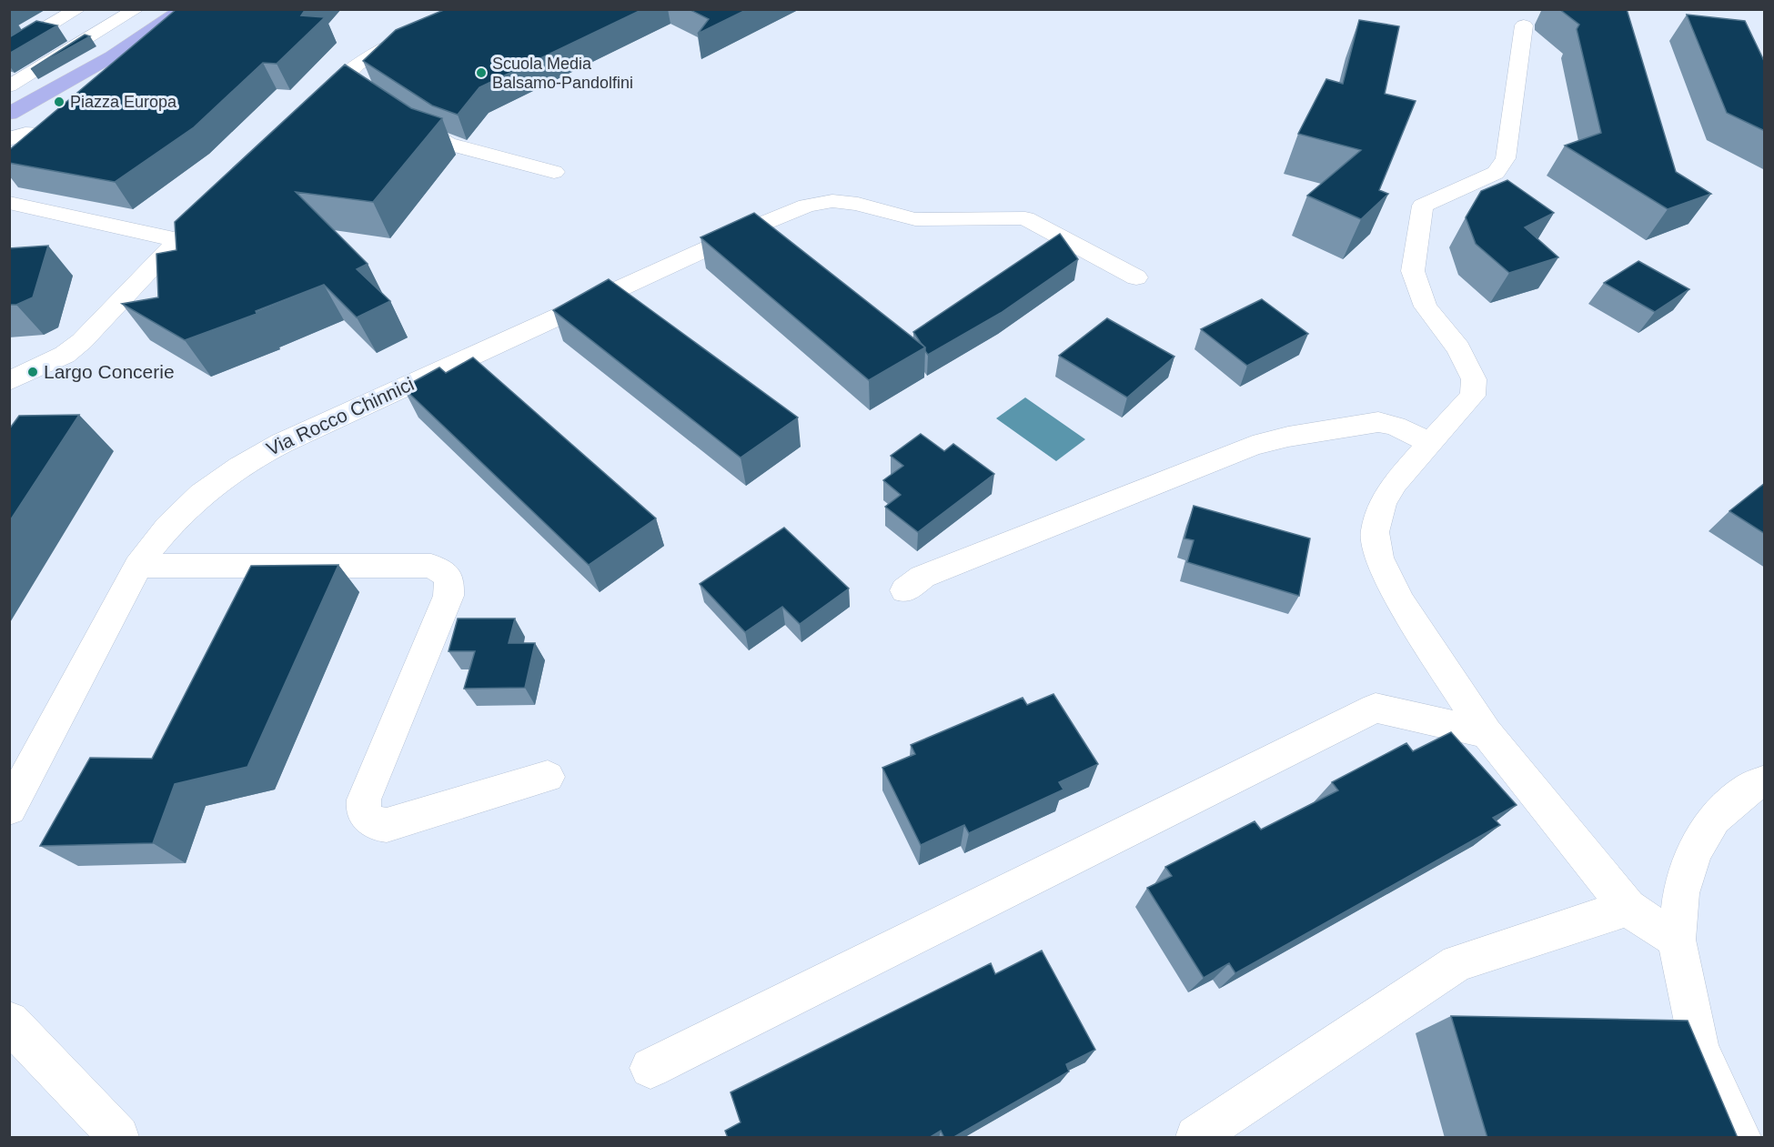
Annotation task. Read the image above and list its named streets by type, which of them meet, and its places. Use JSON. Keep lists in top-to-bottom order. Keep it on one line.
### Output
{"streets":{"street":["Via Rocco Chinnici"]},"places":["Scuola Media Balsamo-Pandolfini","Piazza Europa","Largo Concerie"]}
